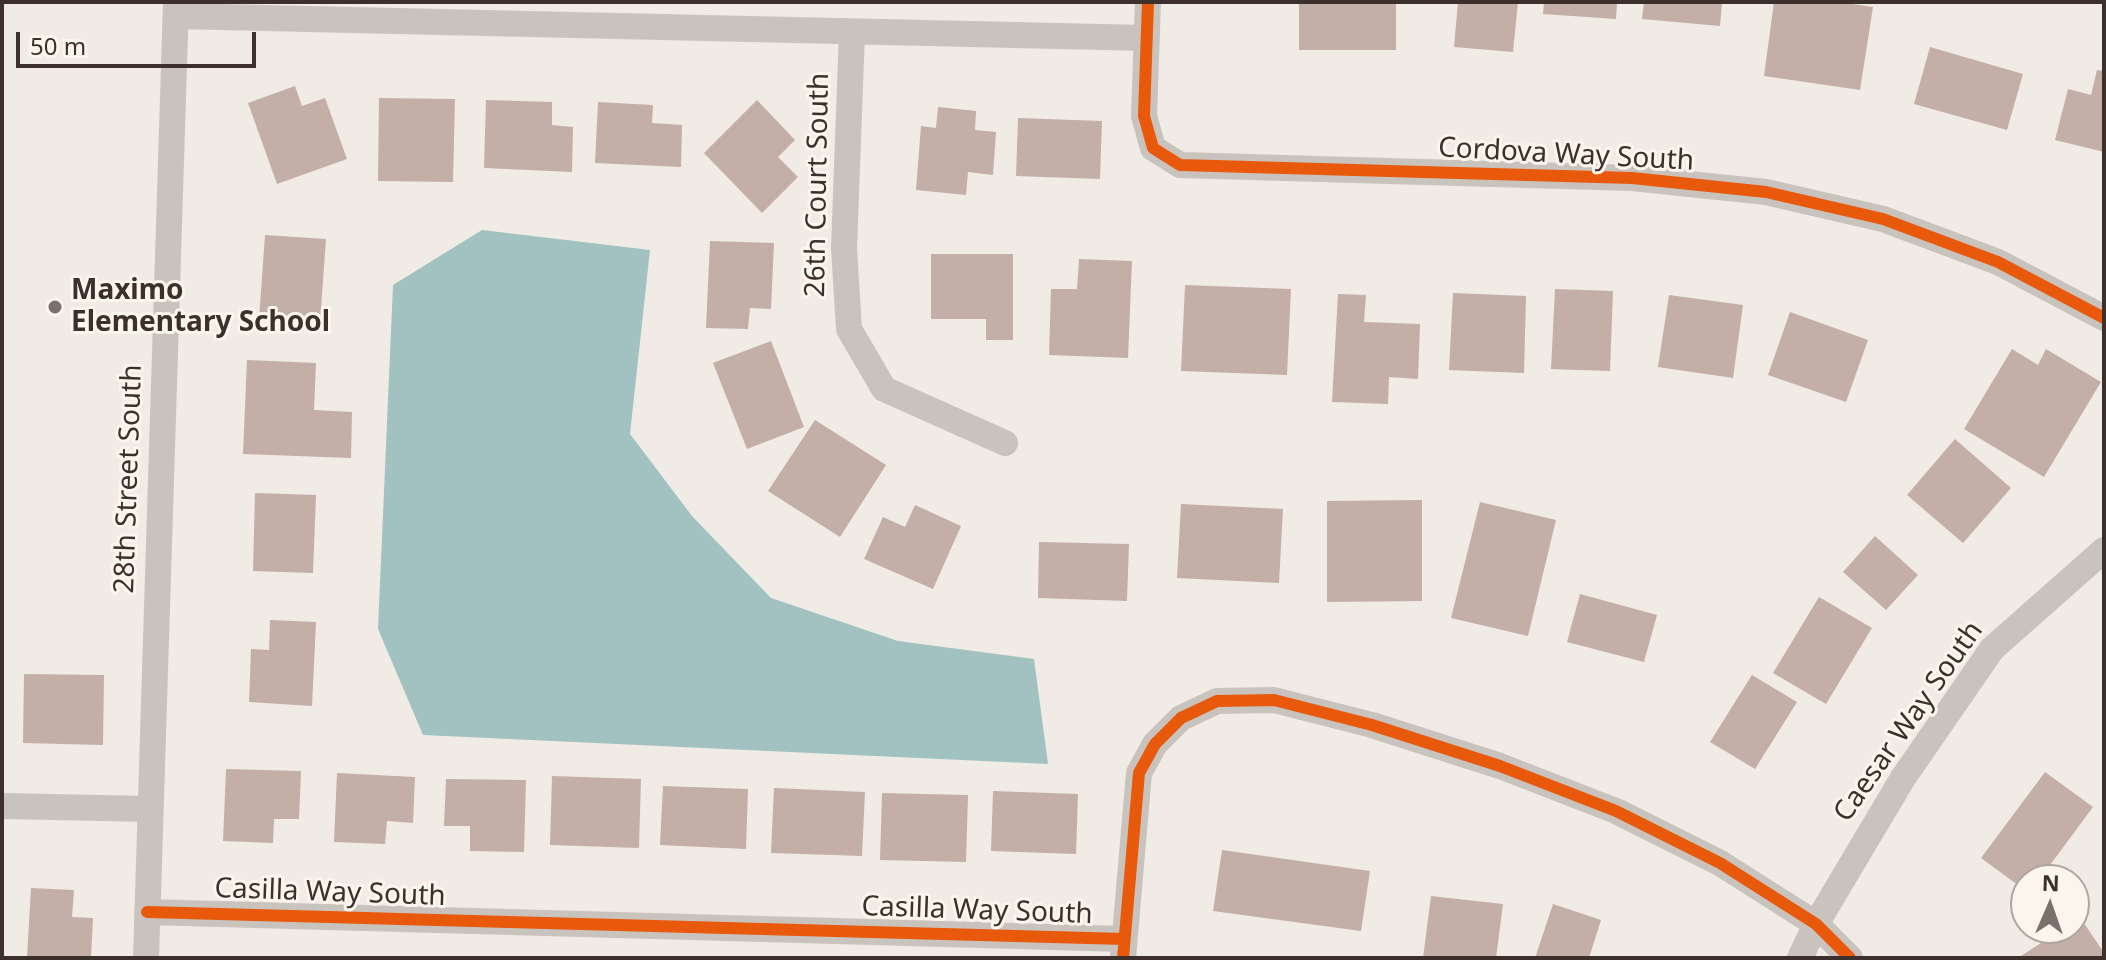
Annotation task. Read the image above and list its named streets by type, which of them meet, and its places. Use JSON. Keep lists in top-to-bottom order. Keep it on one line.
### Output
{"streets":{"street":["Cordova Way South","26th Court South","28th Street South","Caesar Way South","Casilla Way South"]},"crossings":[["28th Street South","Casilla Way South"],["Caesar Way South","Casilla Way South"]],"places":["Maximo Elementary School"],"scale_bar":"50 m","north":"top"}
